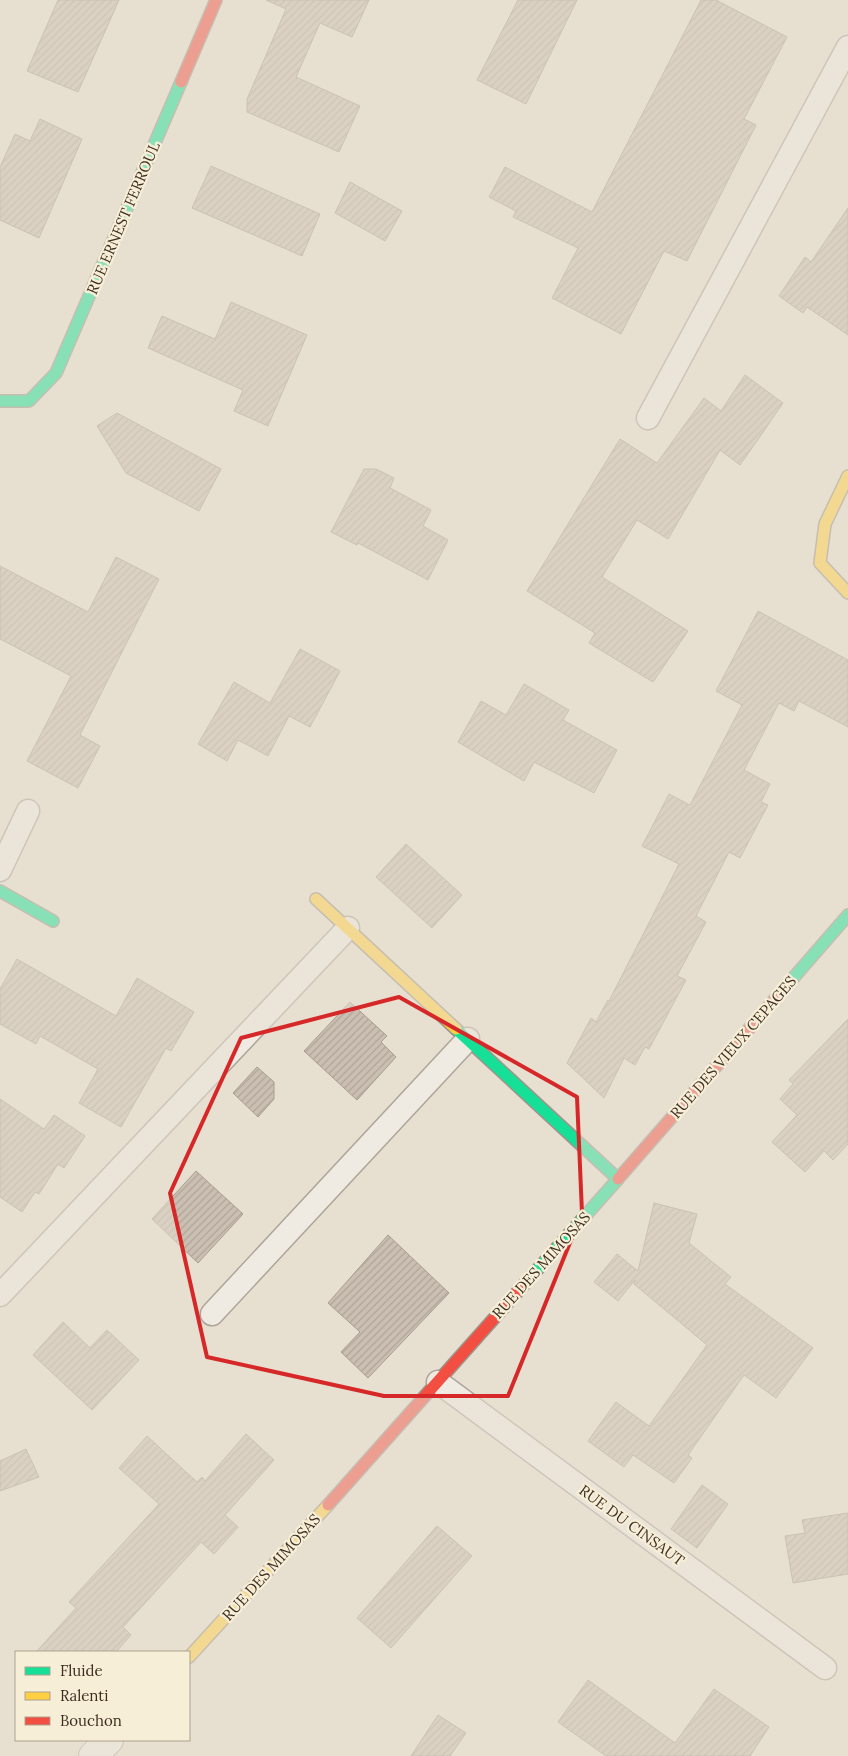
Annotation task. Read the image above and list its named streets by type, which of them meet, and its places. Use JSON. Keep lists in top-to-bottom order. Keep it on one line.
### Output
{"streets":{"street":["RUE ERNEST FERROUL","RUE DES VIEUX CEPAGES","RUE DES MIMOSAS"],"lane":["RUE DU CINSAUT"]},"crossings":[["RUE DES VIEUX CEPAGES","RUE DES MIMOSAS"],["RUE DES MIMOSAS","RUE DU CINSAUT"]],"legend":["Fluide","Ralenti","Bouchon"]}
